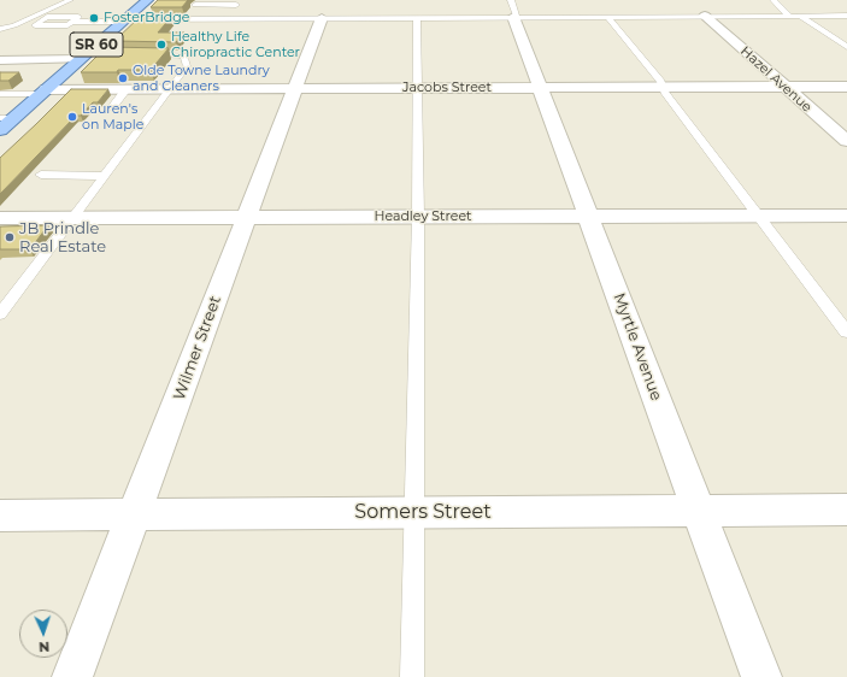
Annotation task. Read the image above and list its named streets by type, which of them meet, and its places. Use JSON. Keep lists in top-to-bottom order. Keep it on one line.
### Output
{"streets":{"main road":["SR 60"],"street":["Hazel Avenue","Jacobs Street","Headley Street","Myrtle Avenue","Wilmer Street","Somers Street"]},"crossings":[["SR 60","Jacobs Street"],["Hazel Avenue","Jacobs Street"],["Jacobs Street","Myrtle Avenue"],["Jacobs Street","Wilmer Street"],["Headley Street","Myrtle Avenue"],["Headley Street","Wilmer Street"],["Myrtle Avenue","Somers Street"],["Wilmer Street","Somers Street"]],"places":["FosterBridge","Healthy Life Chiropractic Center","Olde Towne Laundry and Cleaners","Lauren's on Maple","JB Prindle Real Estate"],"north":"bottom"}
